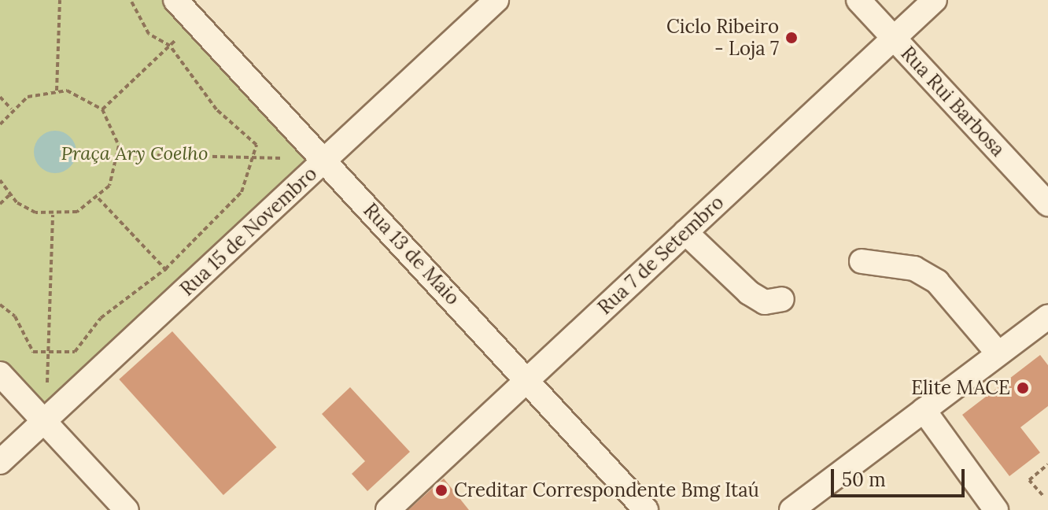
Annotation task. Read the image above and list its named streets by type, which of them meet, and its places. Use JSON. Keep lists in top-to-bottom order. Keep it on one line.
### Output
{"streets":{"street":["Rua Rui Barbosa","Rua 15 de Novembro","Rua 13 de Maio","Rua 7 de Setembro"]},"crossings":[["Rua Rui Barbosa","Rua 7 de Setembro"],["Rua 15 de Novembro","Rua 13 de Maio"],["Rua 13 de Maio","Rua 7 de Setembro"]],"parks":["Praça Ary Coelho"],"places":["Ciclo Ribeiro - Loja 7","Elite MACE","Creditar Correspondente Bmg Itaú"],"scale_bar":"50 m"}
